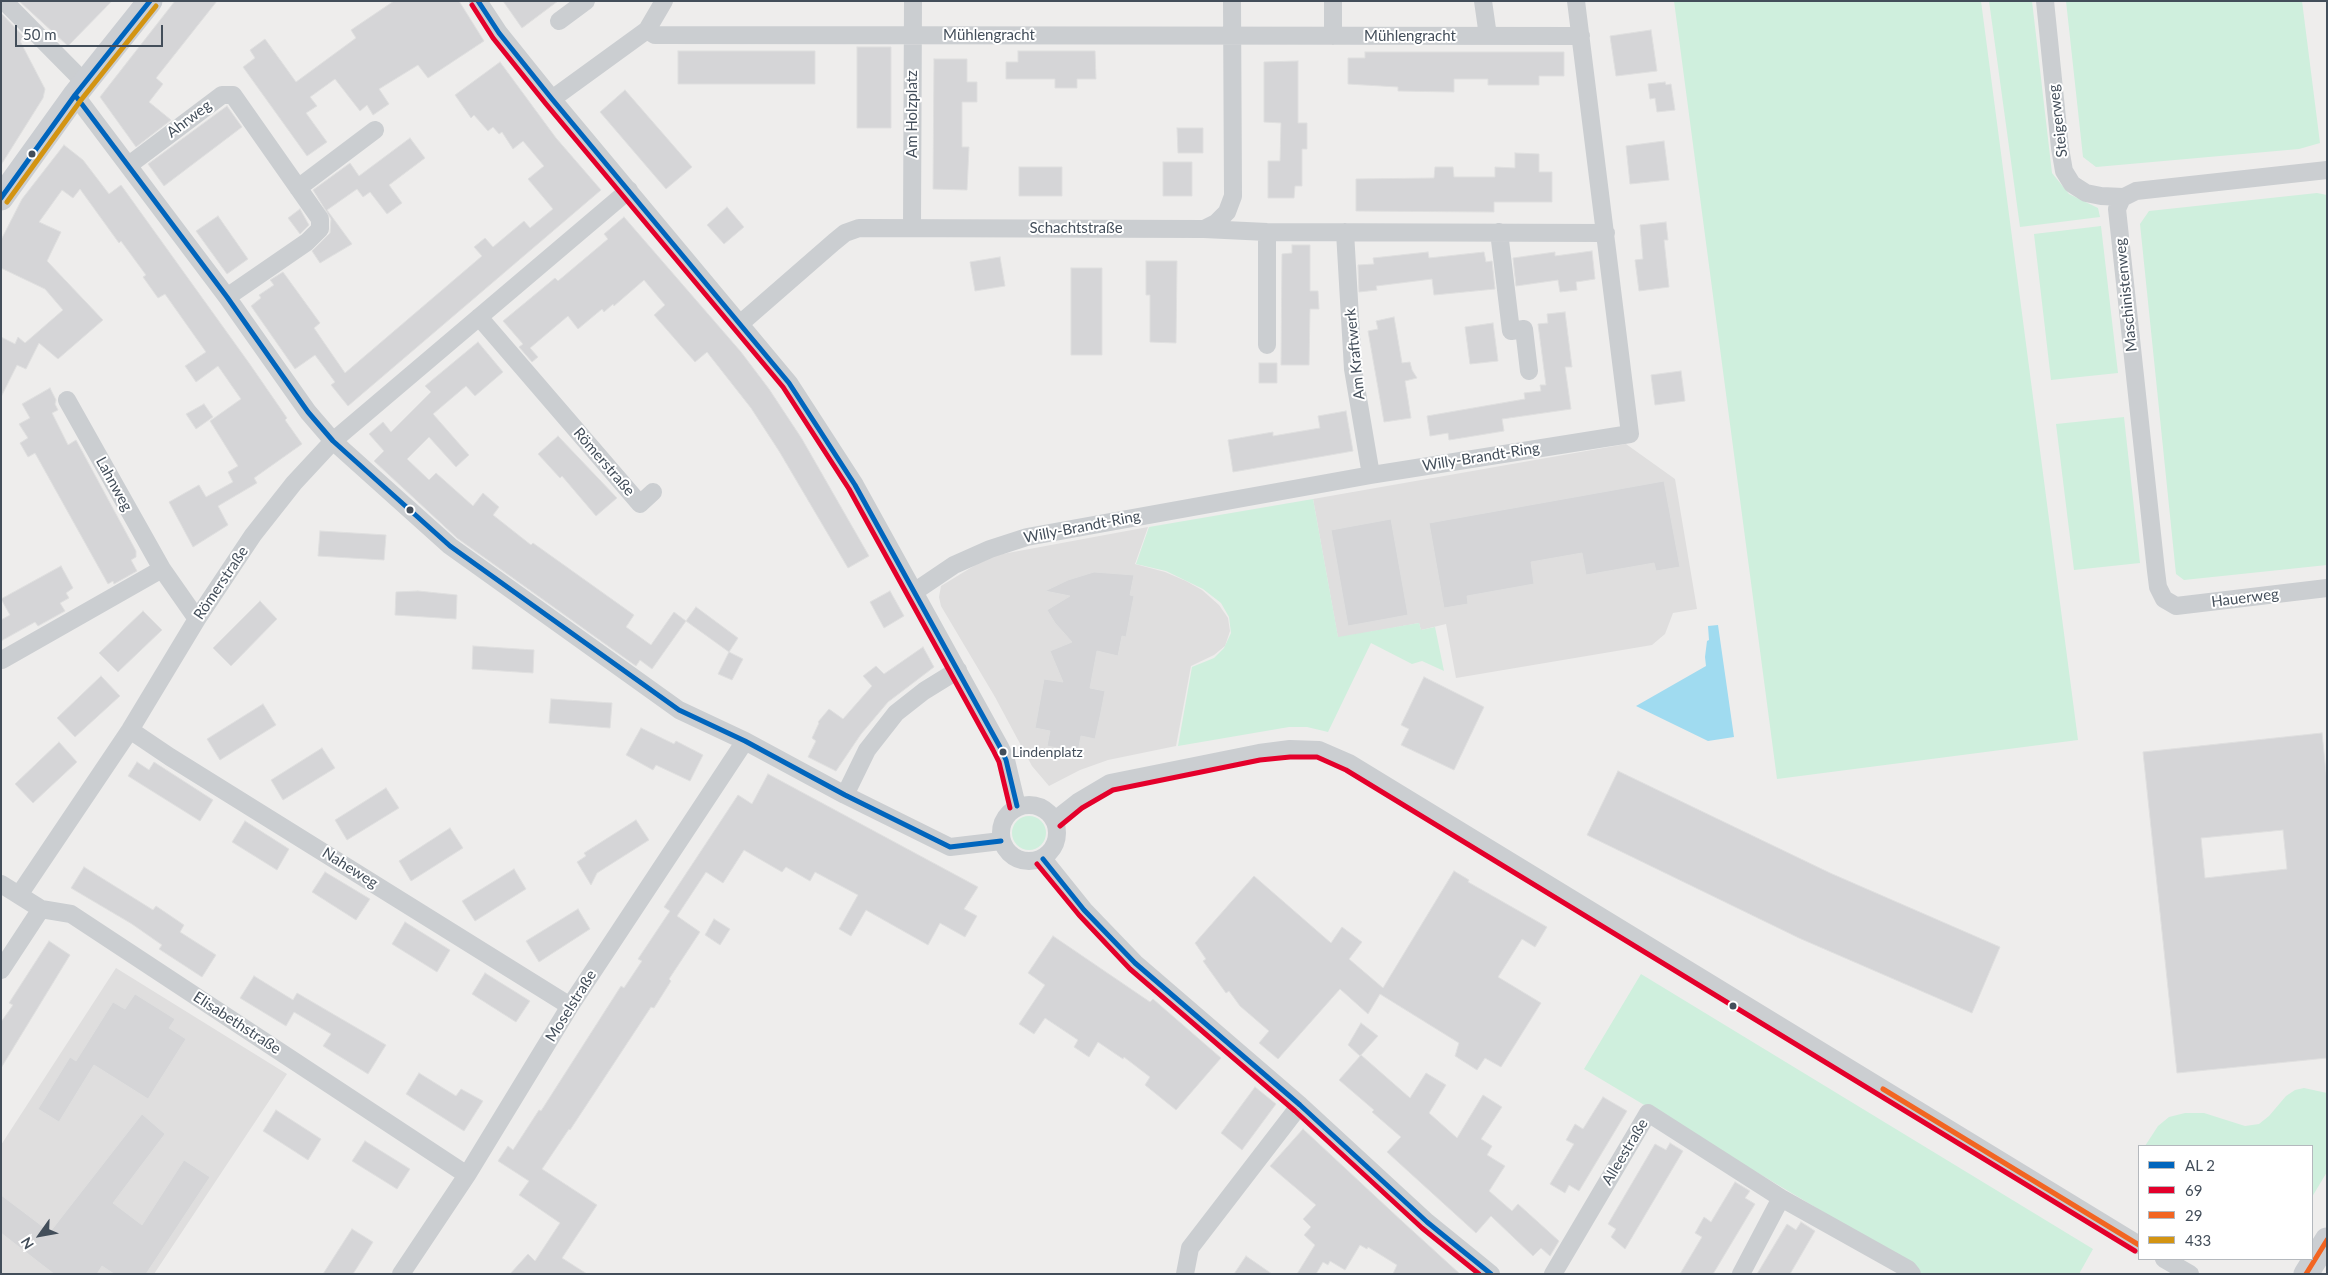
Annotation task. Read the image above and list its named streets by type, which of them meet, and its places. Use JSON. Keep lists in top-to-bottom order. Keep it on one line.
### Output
{"streets":{"street":["Mühlengracht","Am Holzplatz","Ahrweg","Steigerweg","Schachtstraße","Maschinistenweg","Am Kraftwerk","Willy-Brandt-Ring","Römerstraße","Lahnweg","Hauerweg","Naheweg","Moselstraße","Elisabethstraße","Alleestraße"]},"crossings":[["Mühlengracht","Am Holzplatz"],["Mühlengracht","Willy-Brandt-Ring"],["Am Holzplatz","Schachtstraße"],["Steigerweg","Maschinistenweg"],["Maschinistenweg","Hauerweg"],["Am Kraftwerk","Willy-Brandt-Ring"],["Römerstraße","Lahnweg"],["Römerstraße","Naheweg"],["Römerstraße","Elisabethstraße"],["Naheweg","Moselstraße"],["Moselstraße","Elisabethstraße"]],"places":["Lindenplatz"],"lines":["transit line 69","transit line 433","transit line 29"],"legend":["AL 2","69","29","433"],"scale_bar":"50 m","north":"bottom left"}
